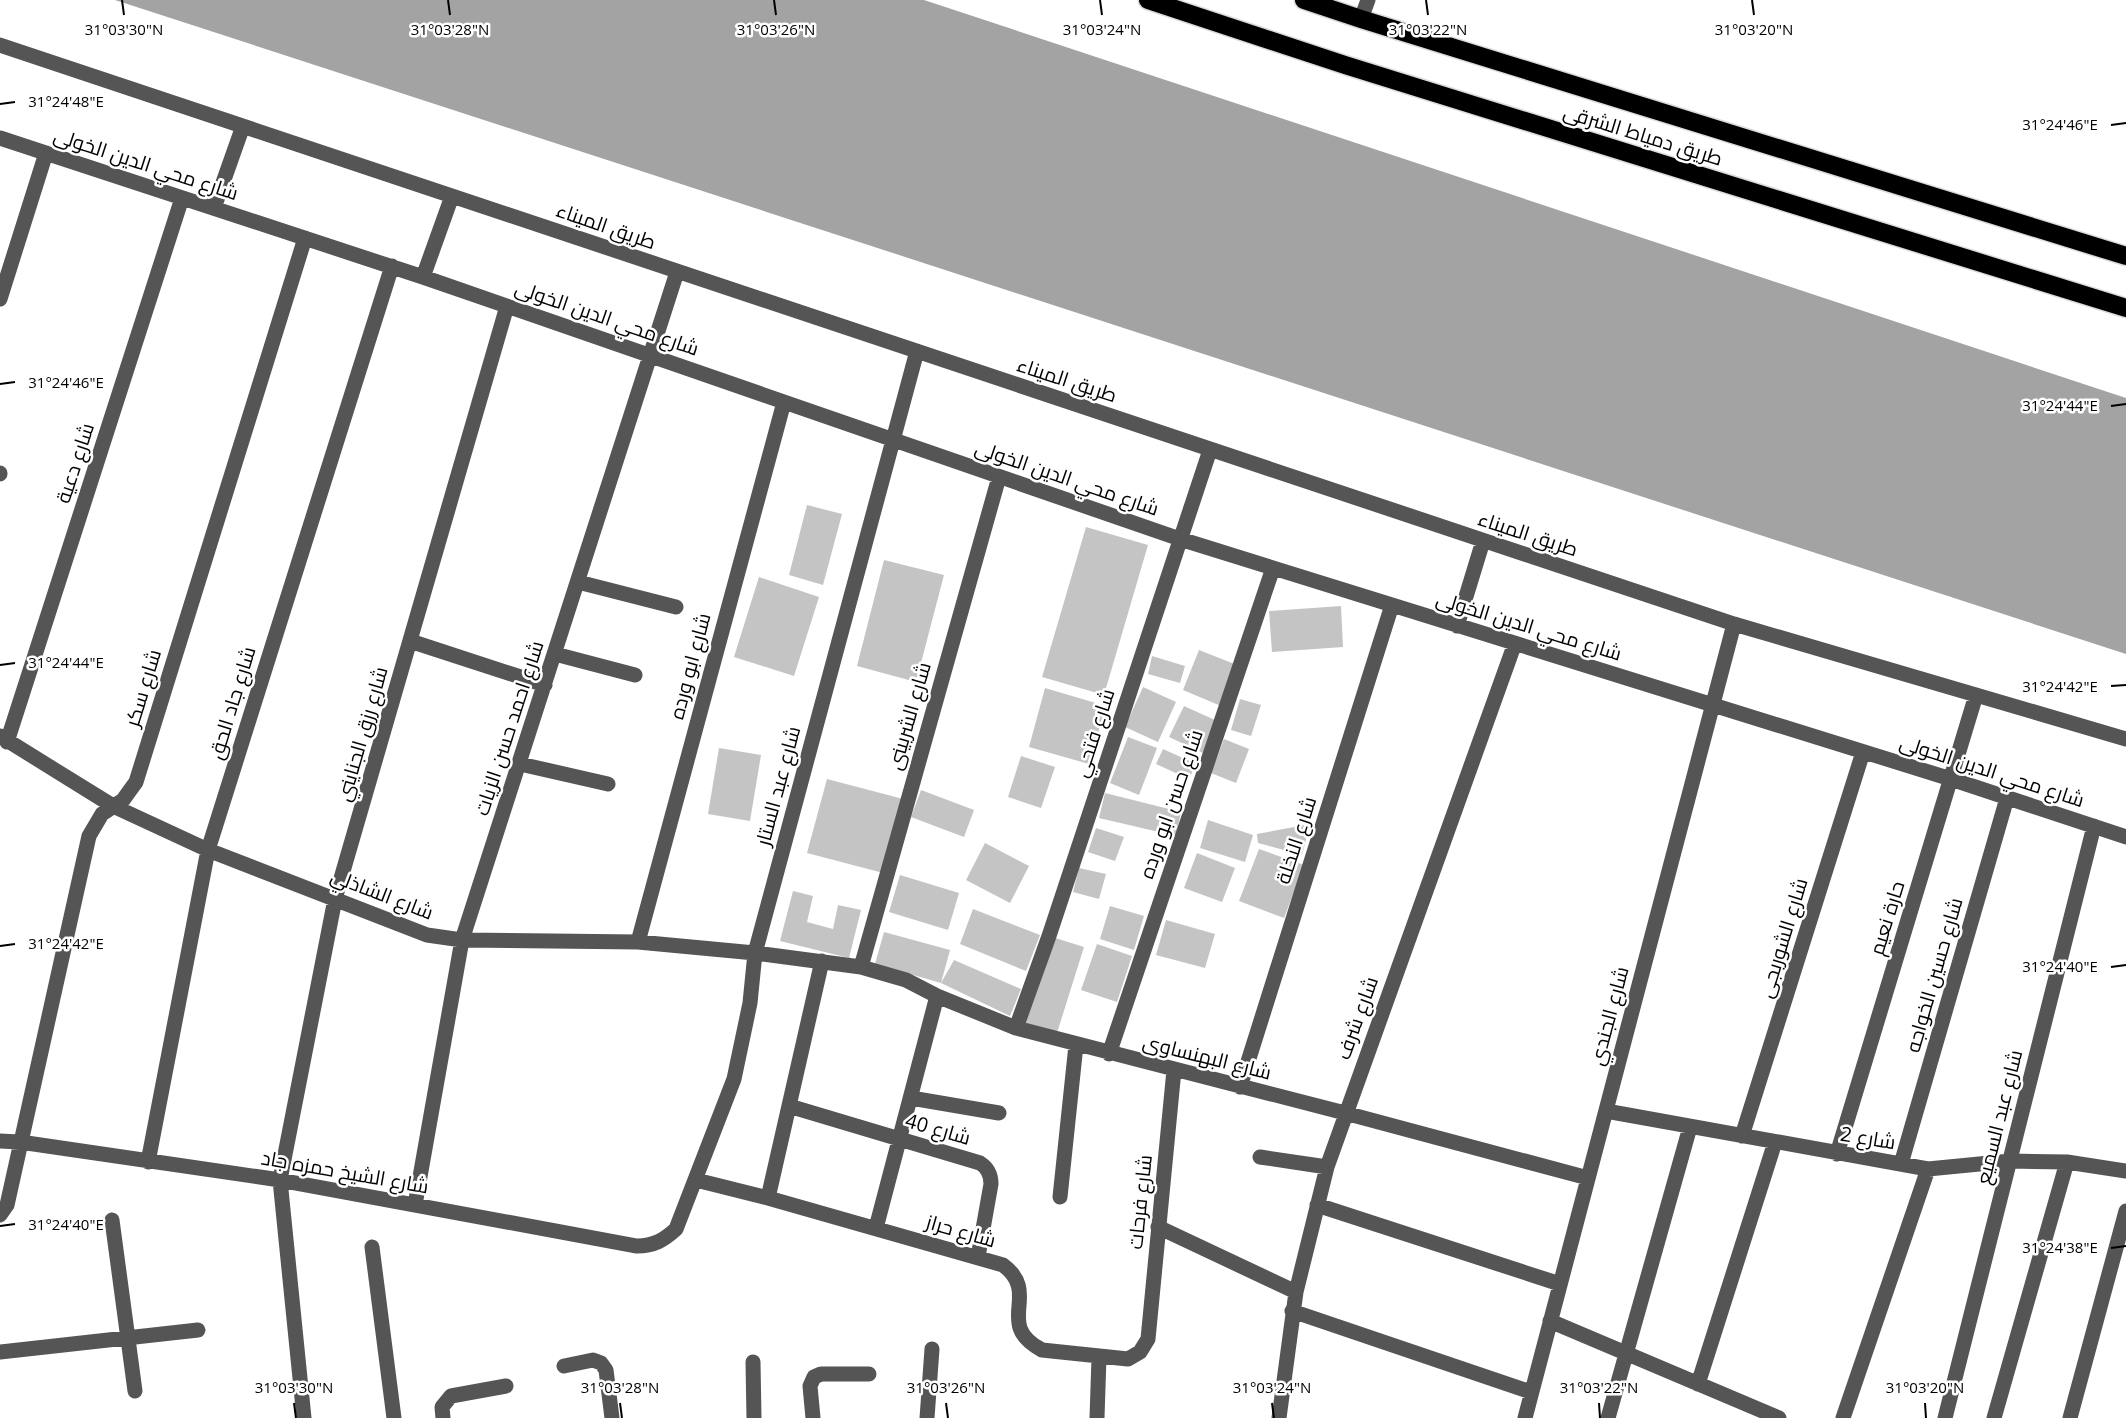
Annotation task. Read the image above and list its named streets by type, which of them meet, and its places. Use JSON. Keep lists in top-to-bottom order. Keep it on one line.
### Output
{"streets":{"highway":["طريق دمياط الشرقى"],"street":["شارع محي الدين الخولى","طريق الميناء","شارع دعية","شارع ابو ورده","شارع سكر","شارع جاد الحق","شارع الشربينى","شارع احمد حسن الزيات","شارع فتحي","شارع رزق الجنايني","شارع عبد الستار","شارع حسن ابو ورده","شارع النخلة","شارع الشاذلي","حارة نعيم","شارع الشوربجى","شارع حسين الخواجه","شارع الجندي","شارع شرف","شارع البهنساوى","شارع عبد السميع","شارع 40","شارع 2","شارع الشيخ حمزه جاد","شارع فرحات","شارع حراز"]},"crossings":[["شارع محي الدين الخولى","شارع دعية"],["شارع محي الدين الخولى","شارع ابو ورده"],["شارع محي الدين الخولى","شارع سكر"],["شارع محي الدين الخولى","شارع جاد الحق"],["شارع محي الدين الخولى","شارع الشربينى"],["شارع محي الدين الخولى","شارع احمد حسن الزيات"],["شارع محي الدين الخولى","شارع فتحي"],["شارع محي الدين الخولى","شارع رزق الجنايني"],["شارع محي الدين الخولى","شارع عبد الستار"],["شارع محي الدين الخولى","شارع حسن ابو ورده"],["شارع محي الدين الخولى","شارع النخلة"],["شارع محي الدين الخولى","حارة نعيم"],["شارع محي الدين الخولى","شارع الشوربجى"],["شارع محي الدين الخولى","شارع حسين الخواجه"],["شارع محي الدين الخولى","شارع الجندي"],["شارع محي الدين الخولى","شارع شرف"],["شارع محي الدين الخولى","شارع عبد السميع"],["طريق الميناء","شارع احمد حسن الزيات"],["طريق الميناء","شارع فتحي"],["طريق الميناء","شارع عبد الستار"],["طريق الميناء","حارة نعيم"],["طريق الميناء","شارع الجندي"],["شارع دعية","شارع الشاذلي"],["شارع ابو ورده","شارع الشاذلي"],["شارع سكر","شارع الشاذلي"],["شارع سكر","شارع الشيخ حمزه جاد"],["شارع جاد الحق","شارع الشاذلي"],["شارع جاد الحق","شارع الشيخ حمزه جاد"],["شارع الشربينى","شارع البهنساوى"],["شارع احمد حسن الزيات","شارع الشاذلي"],["شارع احمد حسن الزيات","شارع الشيخ حمزه جاد"],["شارع فتحي","شارع البهنساوى"],["شارع رزق الجنايني","شارع الشاذلي"],["شارع رزق الجنايني","شارع الشيخ حمزه جاد"],["شارع عبد الستار","شارع الشاذلي"],["شارع عبد الستار","شارع الشيخ حمزه جاد"],["شارع عبد الستار","شارع حراز"],["شارع حسن ابو ورده","شارع البهنساوى"],["شارع النخلة","شارع البهنساوى"],["شارع الشاذلي","شارع البهنساوى"],["حارة نعيم","شارع 2"],["شارع الشوربجى","شارع 2"],["شارع حسين الخواجه","شارع 2"],["شارع الجندي","شارع البهنساوى"],["شارع الجندي","شارع 2"],["شارع شرف","شارع البهنساوى"],["شارع البهنساوى","شارع فرحات"],["شارع عبد السميع","شارع 2"],["شارع 40","شارع حراز"],["شارع فرحات","شارع حراز"]],"coordinates":["31°03'30\"N","31°03'28\"N","31°03'26\"N","31°03'24\"N","31°03'22\"N","31°03'20\"N","31°24'48\"E","31°24'46\"E","31°24'44\"E","31°24'42\"E","31°24'40\"E","31°24'38\"E"]}
